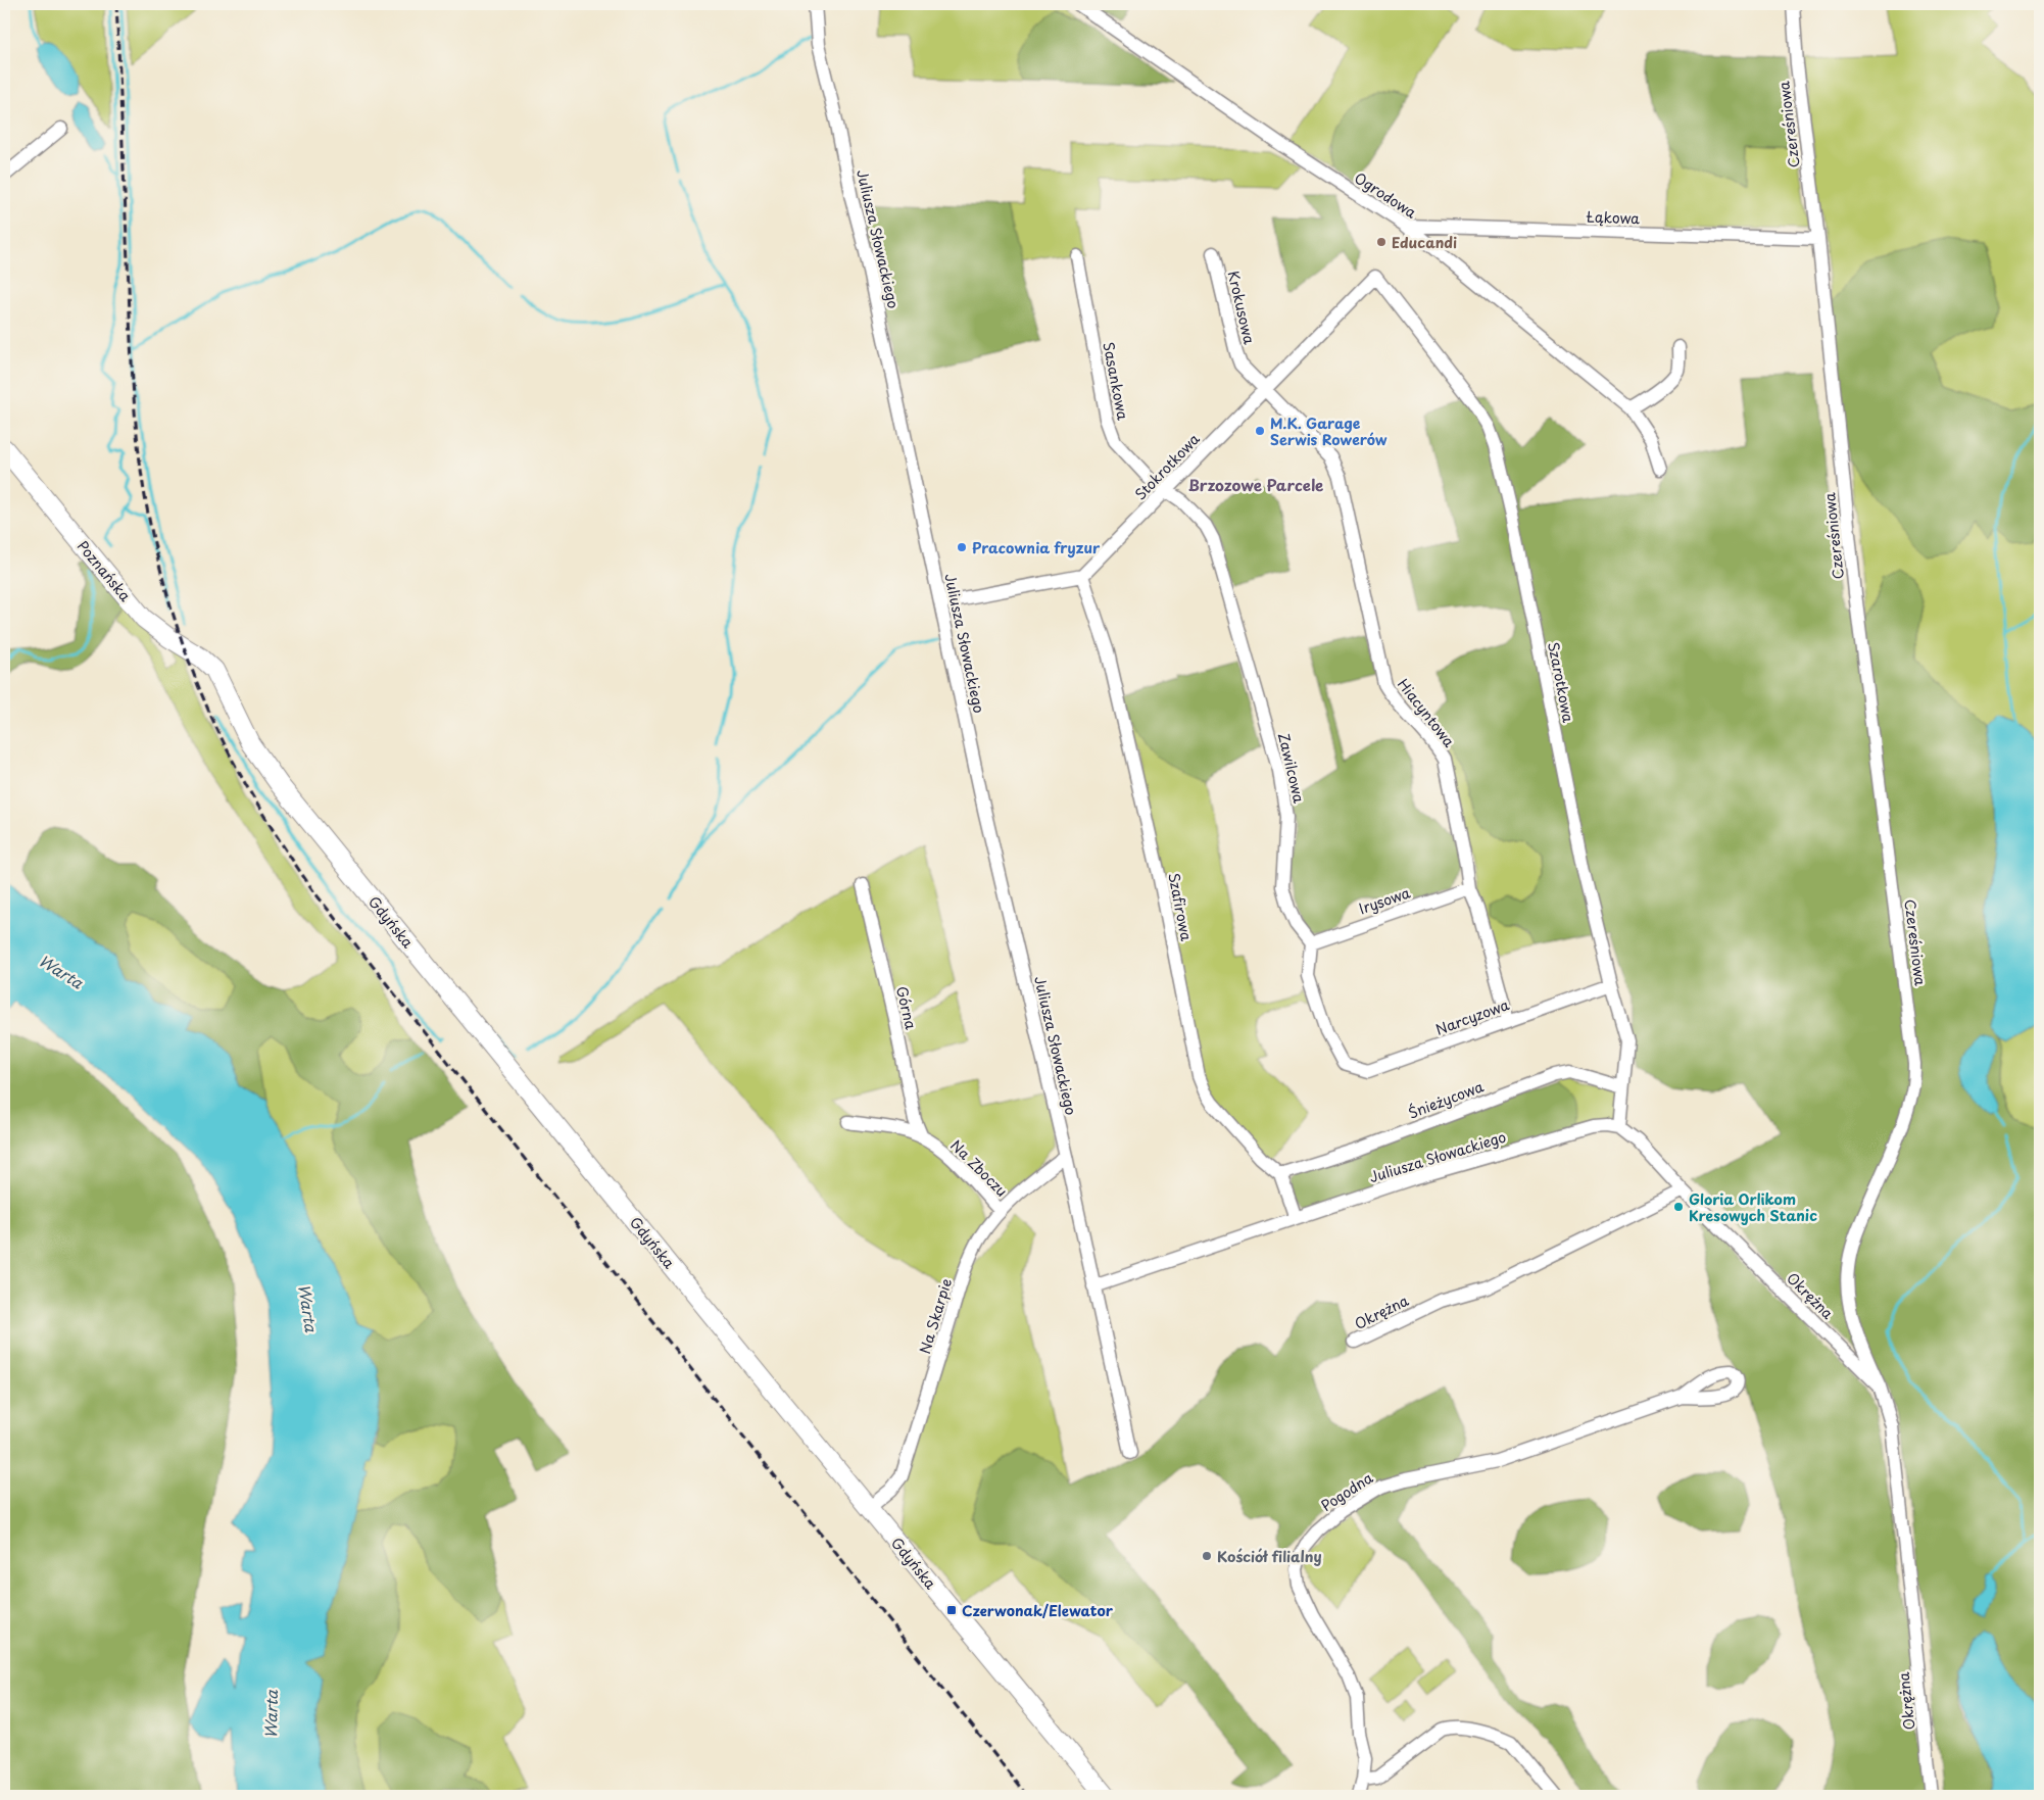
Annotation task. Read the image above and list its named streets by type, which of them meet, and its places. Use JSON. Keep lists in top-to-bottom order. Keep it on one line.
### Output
{"streets":{"main road":["Poznańska","Gdyńska"],"street":["Czereśniowa","Ogrodowa","Łąkowa","Juliusza Słowackiego","Krokusowa","Sasankowa","Stokrotkowa","Szarotkowa","Hiacyntowa","Zawilcowa","Irysowa","Szafirowa","Górna","Narcyzowa","Śnieżycowa","Na Zboczu","Okrężna","Na Skarpie","Pogodna"]},"crossings":[["Czereśniowa","Łąkowa"],["Czereśniowa","Okrężna"],["Ogrodowa","Łąkowa"],["Juliusza Słowackiego","Szarotkowa"],["Juliusza Słowackiego","Na Skarpie"],["Krokusowa","Stokrotkowa"],["Krokusowa","Hiacyntowa"],["Sasankowa","Stokrotkowa"],["Sasankowa","Zawilcowa"],["Stokrotkowa","Szarotkowa"],["Stokrotkowa","Hiacyntowa"],["Stokrotkowa","Zawilcowa"],["Stokrotkowa","Szafirowa"],["Poznańska","Gdyńska"],["Szarotkowa","Narcyzowa"],["Szarotkowa","Śnieżycowa"],["Hiacyntowa","Irysowa"],["Hiacyntowa","Narcyzowa"],["Zawilcowa","Irysowa"],["Zawilcowa","Narcyzowa"],["Irysowa","Narcyzowa"],["Szafirowa","Śnieżycowa"],["Gdyńska","Na Skarpie"],["Górna","Na Zboczu"],["Na Zboczu","Na Skarpie"]],"districts":["Brzozowe Parcele"],"water":["Warta"],"places":{"other":["Educandi","M.K. Garage Serwis Rowerów","Pracownia fryzur","Gloria Orlikom Kresowych Stanic","Kościół filialny"],"transit":["Czerwonak/Elewator"]}}
